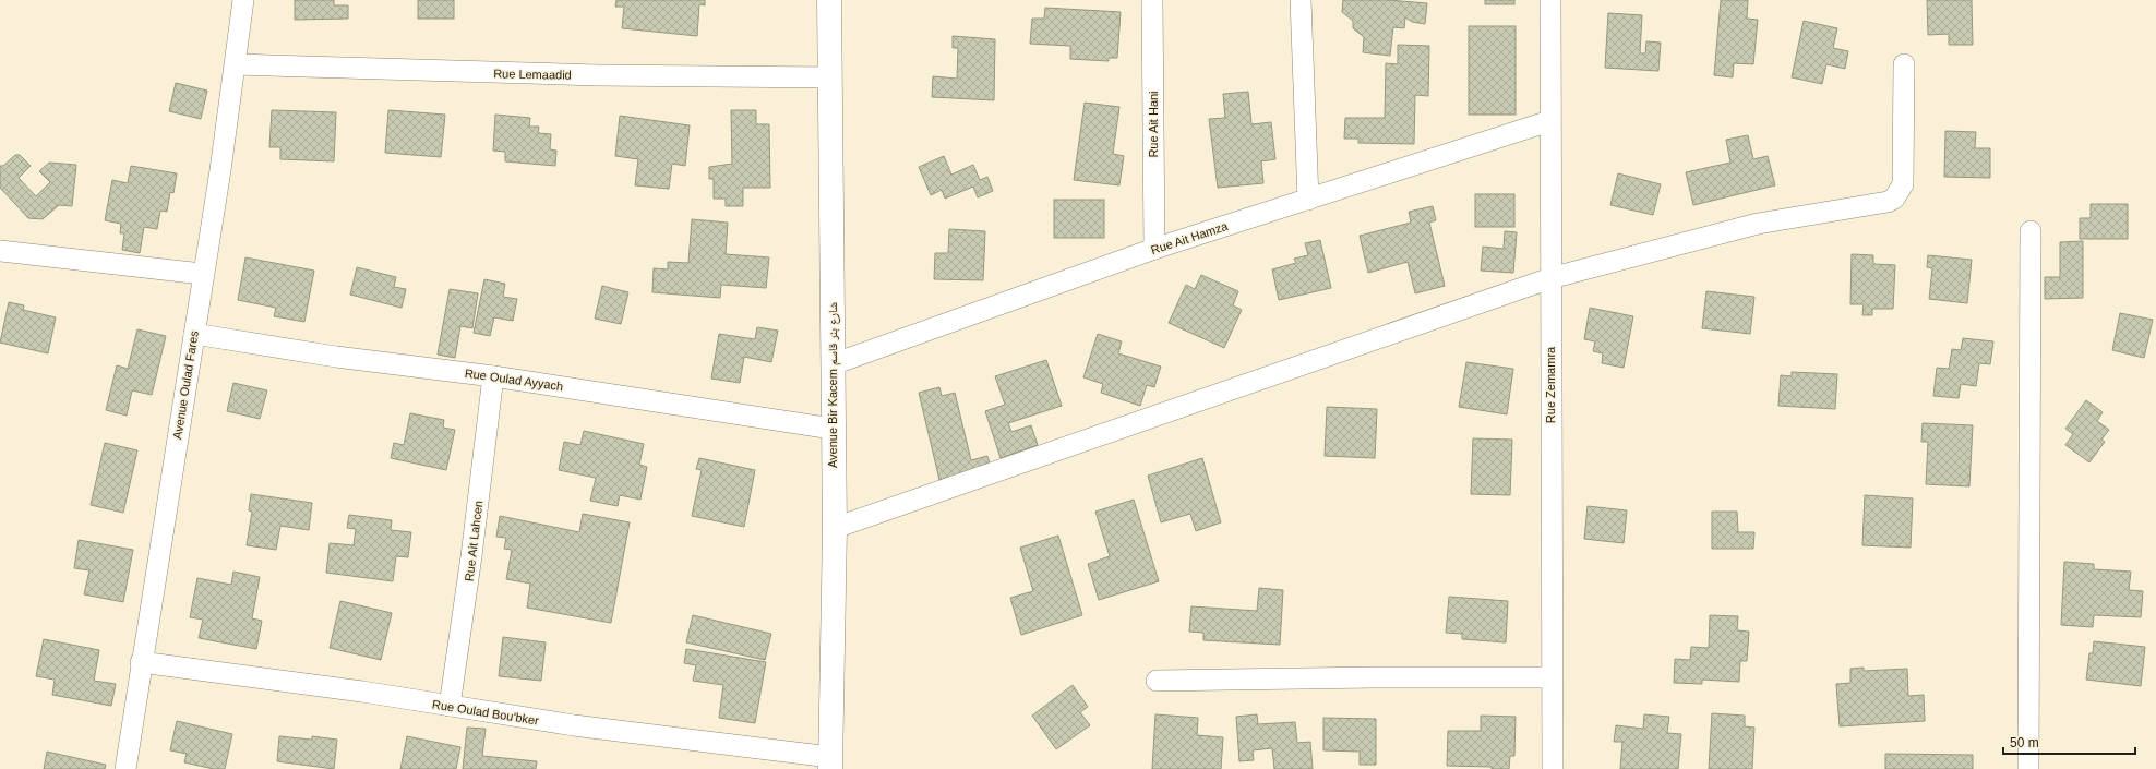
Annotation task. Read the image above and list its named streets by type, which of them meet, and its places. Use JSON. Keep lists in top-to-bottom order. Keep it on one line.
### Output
{"streets":{"street":["Rue Lemaadid","Rue Ait Hani","Rue Ait Hamza","Rue Oulad Ayyach","Avenue Oulad Fares","Avenue Bir Kacem شارع بئر قاسم","Rue Zemamra","Rue Ait Lahcen","Rue Oulad Bou'bker"]},"crossings":[["Rue Lemaadid","Avenue Oulad Fares"],["Rue Lemaadid","Avenue Bir Kacem شارع بئر قاسم"],["Rue Ait Hani","Rue Ait Hamza"],["Rue Ait Hamza","Avenue Bir Kacem شارع بئر قاسم"],["Rue Ait Hamza","Rue Zemamra"],["Rue Oulad Ayyach","Avenue Oulad Fares"],["Rue Oulad Ayyach","Avenue Bir Kacem شارع بئر قاسم"],["Rue Oulad Ayyach","Rue Ait Lahcen"],["Avenue Oulad Fares","Rue Oulad Bou'bker"],["Avenue Bir Kacem شارع بئر قاسم","Rue Oulad Bou'bker"],["Rue Ait Lahcen","Rue Oulad Bou'bker"]],"scale_bar":"50 m"}
